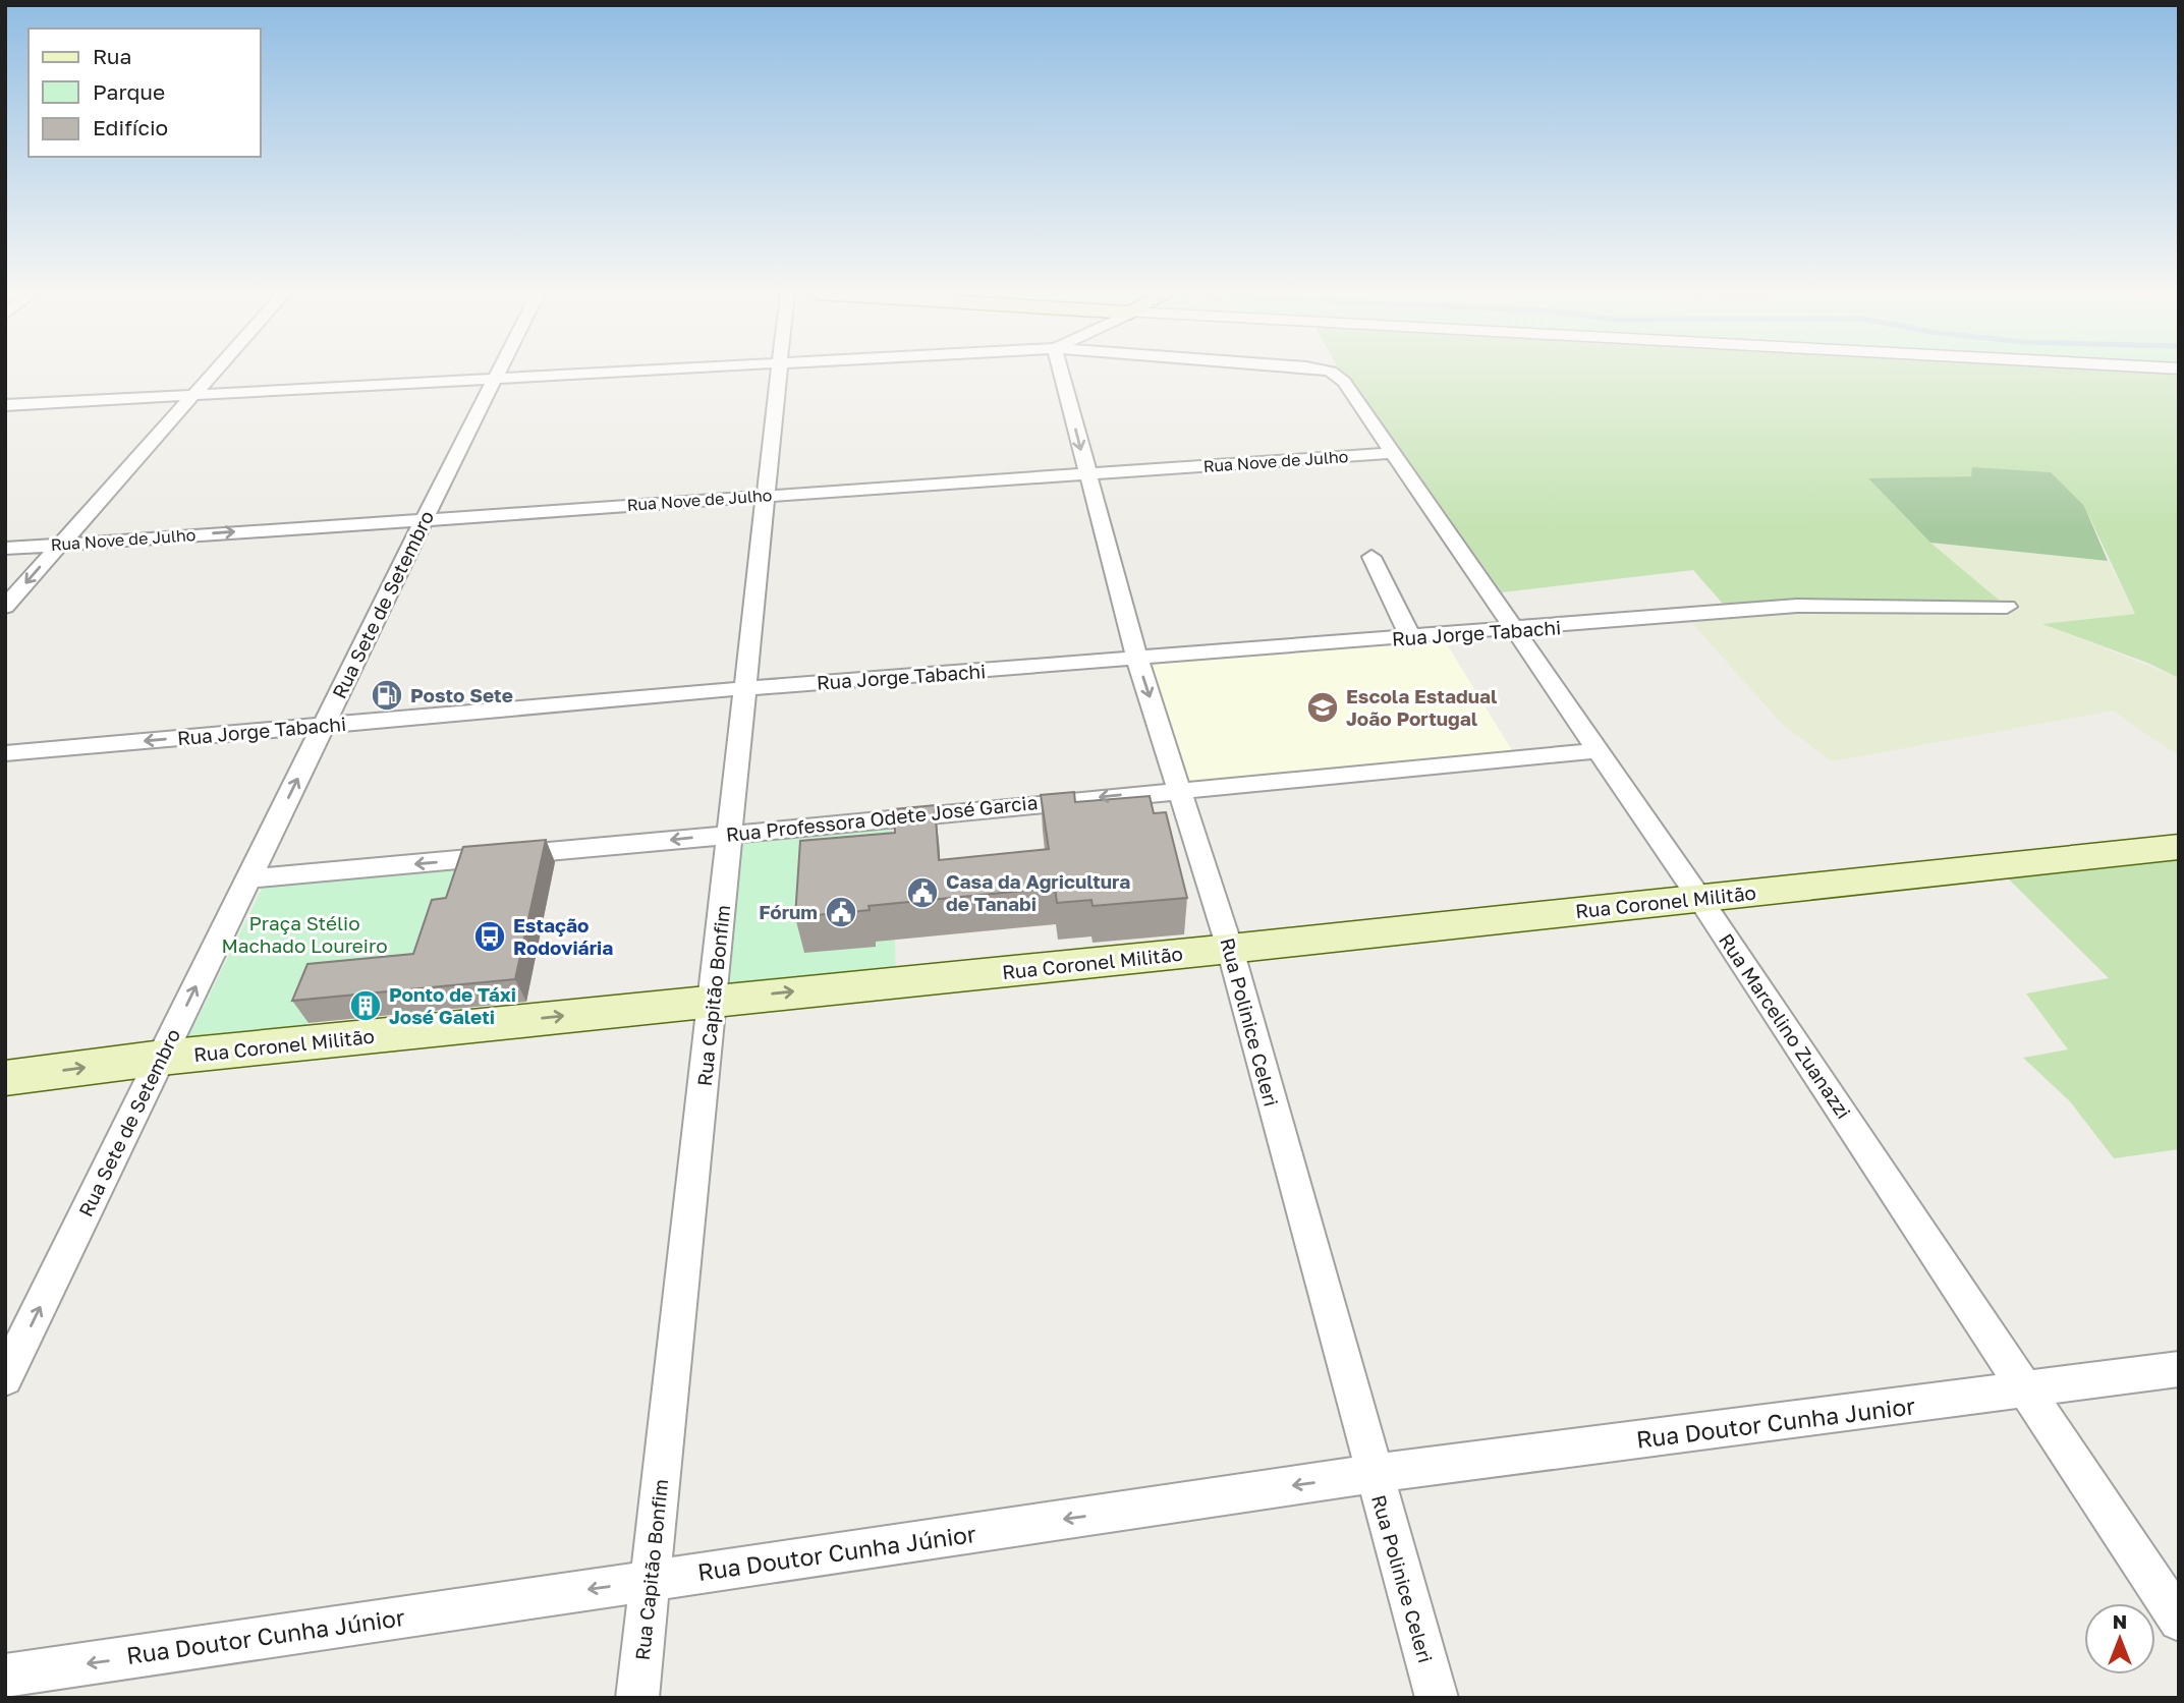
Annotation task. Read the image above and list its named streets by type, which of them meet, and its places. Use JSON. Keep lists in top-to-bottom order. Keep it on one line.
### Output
{"streets":{"main road":["Rua Coronel Militão"],"street":["Rua Nove de Julho","Rua Sete de Setembro","Rua Jorge Tabachi","Rua Professora Odete José Garcia","Rua Capitão Bonfim","Rua Polinice Celeri","Rua Marcelino Zuanazzi","Rua Doutor Cunha Junior","Rua Doutor Cunha Júnior"]},"crossings":[["Rua Nove de Julho","Rua Sete de Setembro"],["Rua Nove de Julho","Rua Capitão Bonfim"],["Rua Nove de Julho","Rua Polinice Celeri"],["Rua Nove de Julho","Rua Marcelino Zuanazzi"],["Rua Sete de Setembro","Rua Jorge Tabachi"],["Rua Sete de Setembro","Rua Professora Odete José Garcia"],["Rua Sete de Setembro","Rua Coronel Militão"],["Rua Jorge Tabachi","Rua Capitão Bonfim"],["Rua Jorge Tabachi","Rua Polinice Celeri"],["Rua Jorge Tabachi","Rua Marcelino Zuanazzi"],["Rua Professora Odete José Garcia","Rua Capitão Bonfim"],["Rua Professora Odete José Garcia","Rua Polinice Celeri"],["Rua Professora Odete José Garcia","Rua Marcelino Zuanazzi"],["Rua Coronel Militão","Rua Capitão Bonfim"],["Rua Coronel Militão","Rua Polinice Celeri"],["Rua Coronel Militão","Rua Marcelino Zuanazzi"],["Rua Capitão Bonfim","Rua Doutor Cunha Júnior"],["Rua Polinice Celeri","Rua Doutor Cunha Junior"],["Rua Polinice Celeri","Rua Doutor Cunha Júnior"],["Rua Marcelino Zuanazzi","Rua Doutor Cunha Junior"],["Rua Doutor Cunha Junior","Rua Doutor Cunha Júnior"]],"one_way":["Rua Sete de Setembro","Rua Professora Odete José Garcia","Rua Coronel Militão","Rua Doutor Cunha Júnior"],"parks":["Praça Stélio Machado Loureiro"],"places":{"fuel station":["Posto Sete"],"school or university":["Escola Estadual João Portugal"],"public building":["Casa da Agricultura de Tanabi","Fórum"],"bus stop":["Estação Rodoviária"],"building":["Ponto de Táxi José Galeti"]},"legend":["Rua","Parque","Edifício"],"north":"top"}
